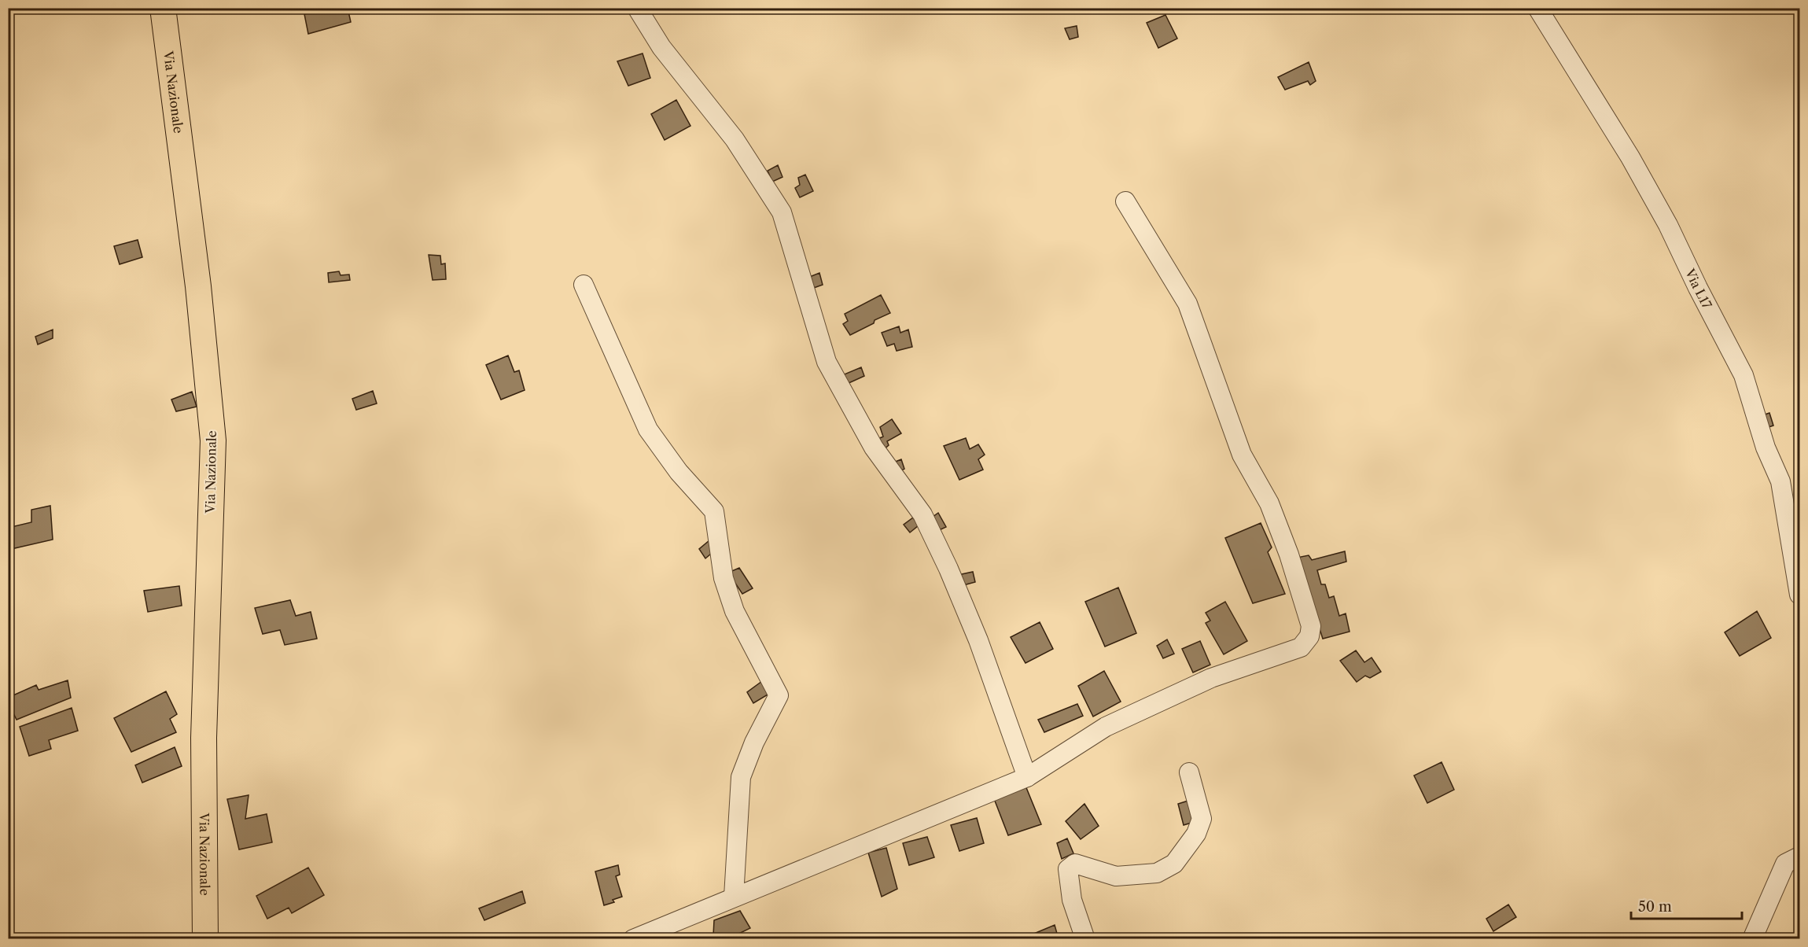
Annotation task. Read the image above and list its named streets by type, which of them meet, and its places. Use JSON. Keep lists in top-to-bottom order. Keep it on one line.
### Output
{"streets":{"main road":["Via Nazionale"],"street":["Via L17"]},"scale_bar":"50 m"}
